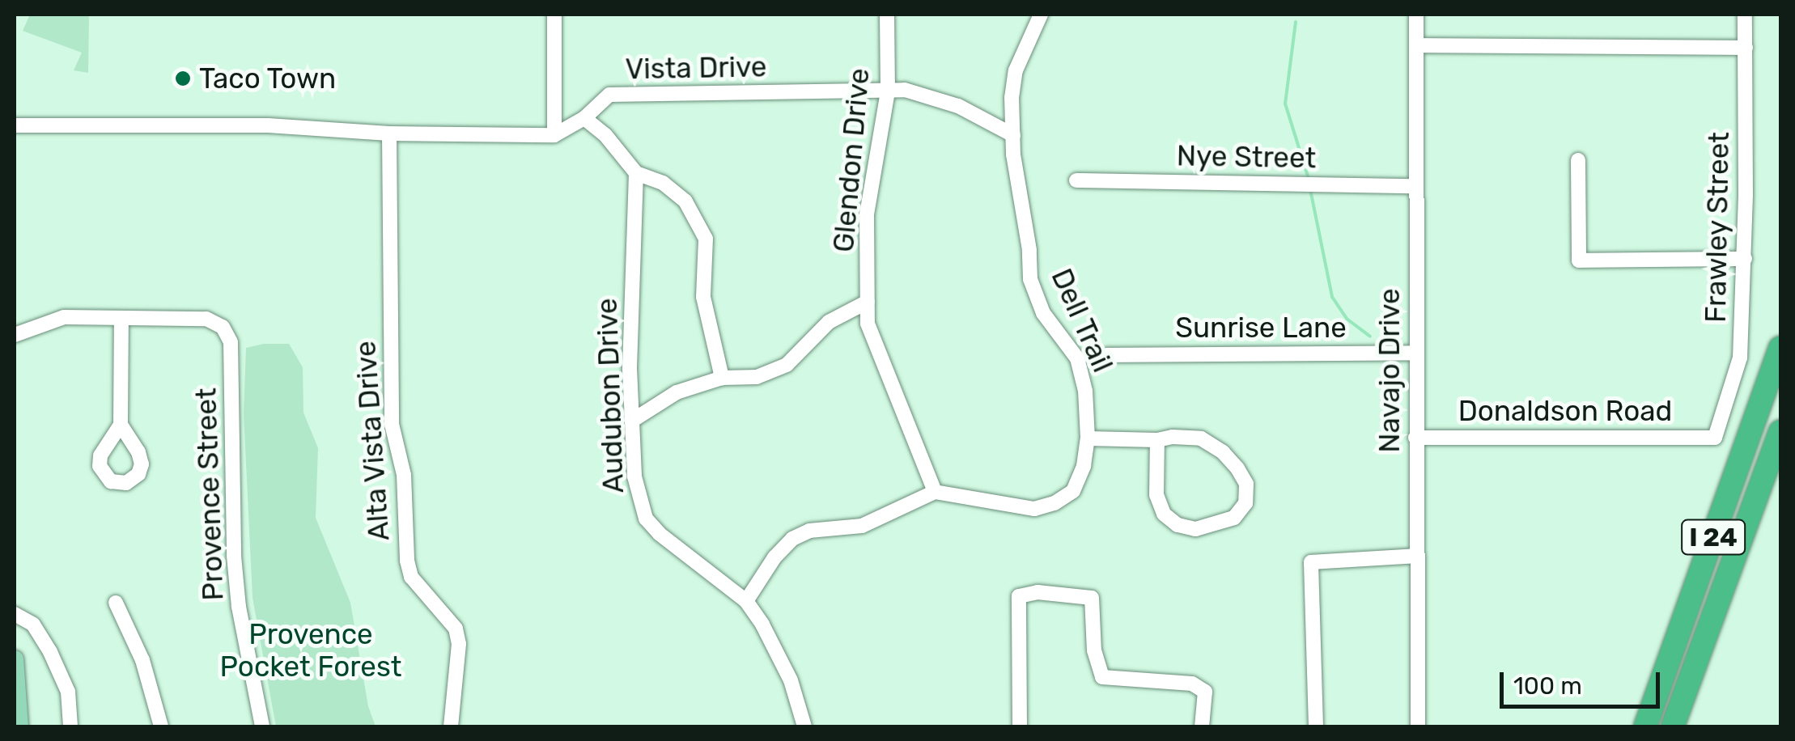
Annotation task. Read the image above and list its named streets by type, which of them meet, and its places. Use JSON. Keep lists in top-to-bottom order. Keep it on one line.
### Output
{"streets":{"highway":["I 24"],"street":["Vista Drive","Nye Street","Glendon Drive","Frawley Street","Dell Trail","Sunrise Lane","Navajo Drive","Audubon Drive","Donaldson Road","Alta Vista Drive","Provence Street"]},"crossings":[["Vista Drive","Glendon Drive"],["Vista Drive","Dell Trail"],["Vista Drive","Alta Vista Drive"],["Nye Street","Navajo Drive"],["Glendon Drive","Dell Trail"],["Frawley Street","Donaldson Road"],["Sunrise Lane","Navajo Drive"],["Navajo Drive","Donaldson Road"]],"parks":["Provence Pocket Forest"],"places":["Taco Town"],"scale_bar":"100 m"}
